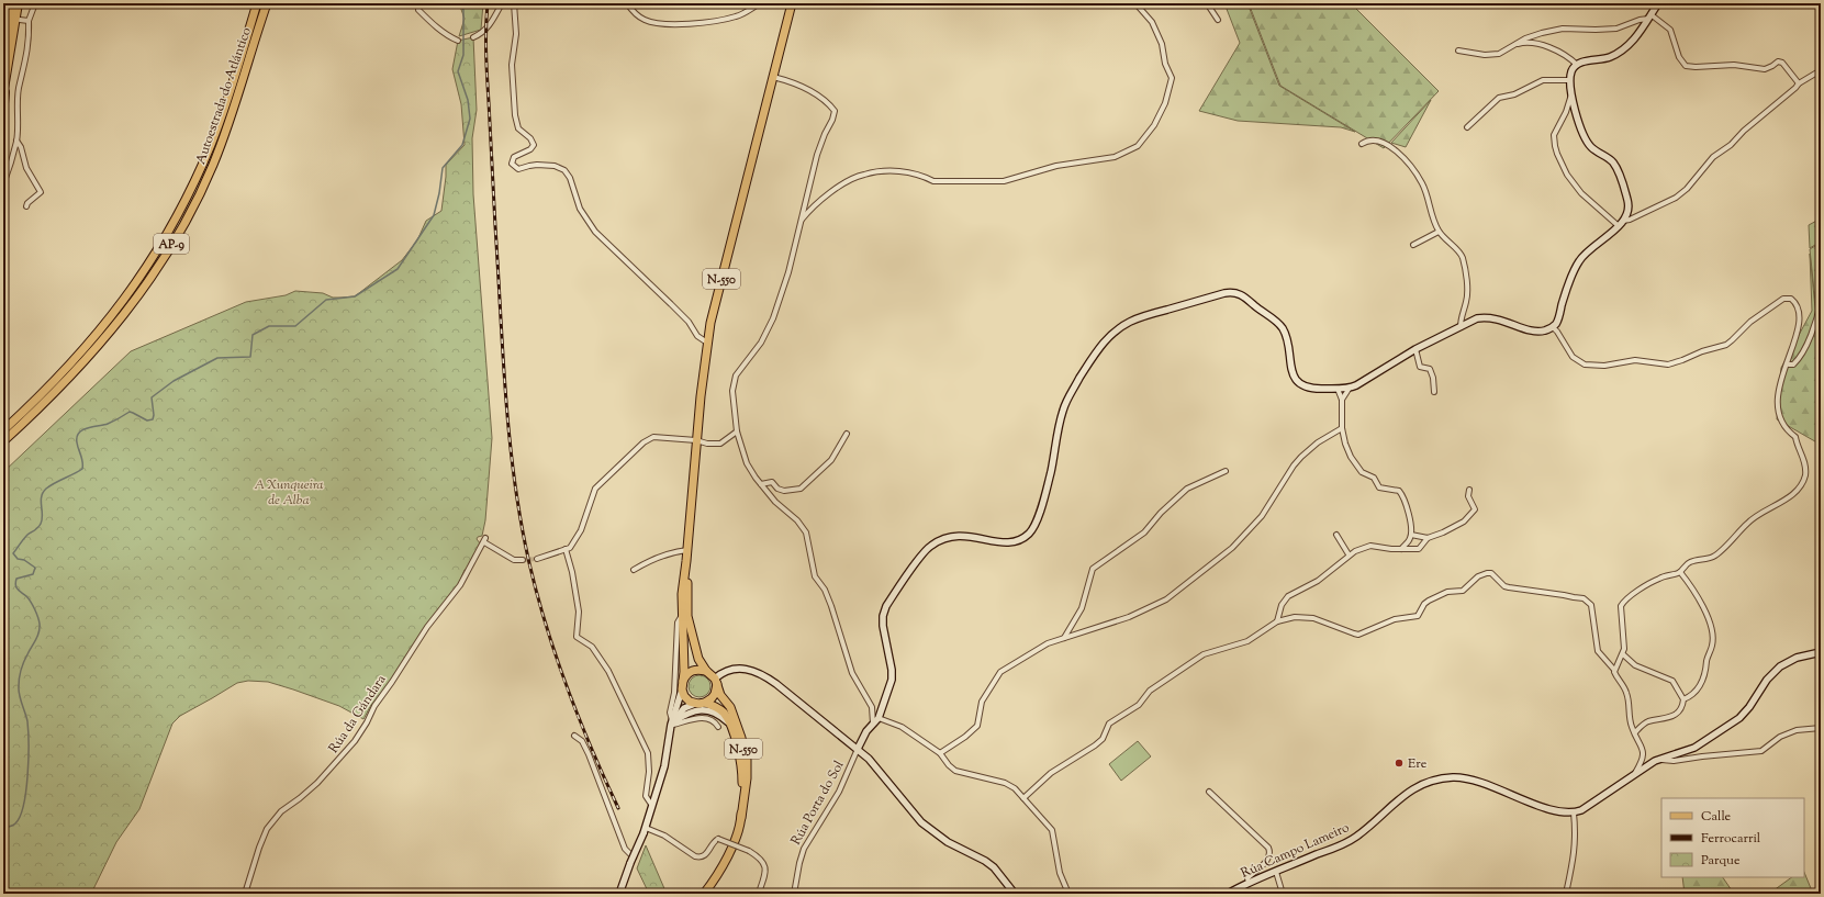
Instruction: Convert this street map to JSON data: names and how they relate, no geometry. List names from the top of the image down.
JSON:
{
  "streets": {
    "highway": ["Autoestrada do Atlántico", "AP-9", "N-550"],
    "street": ["Rúa da Gándara", "Rúa Porta do Sol", "Rúa Campo Lameiro"]
  },
  "parks": ["A Xunqueira de Alba"],
  "places": ["Ere"],
  "legend": ["Calle", "Ferrocarril", "Parque"]
}
